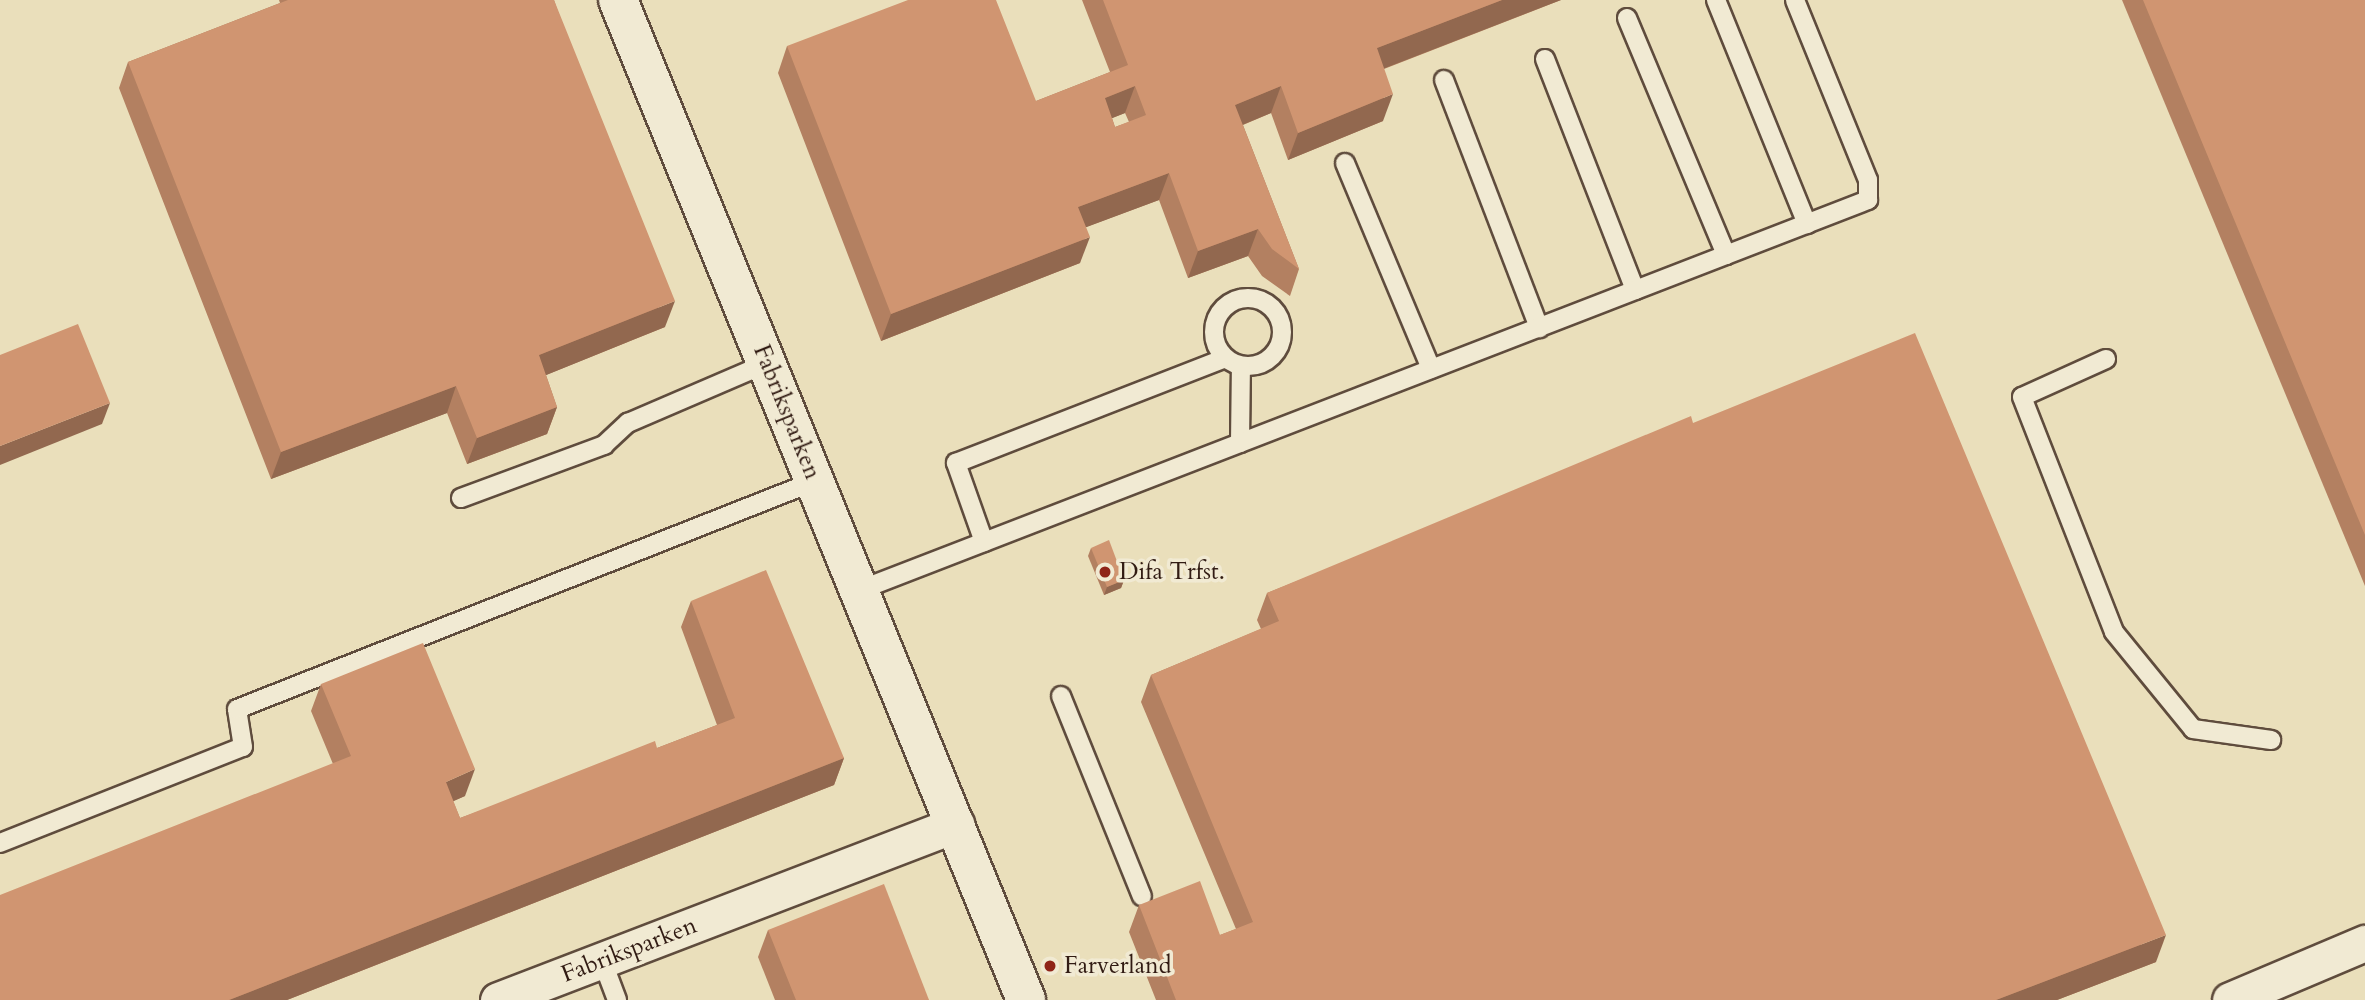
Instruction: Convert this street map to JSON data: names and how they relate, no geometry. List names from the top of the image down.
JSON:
{
  "streets": {
    "street": ["Fabriksparken"]
  },
  "places": ["Difa Trfst.", "Farverland"]
}
